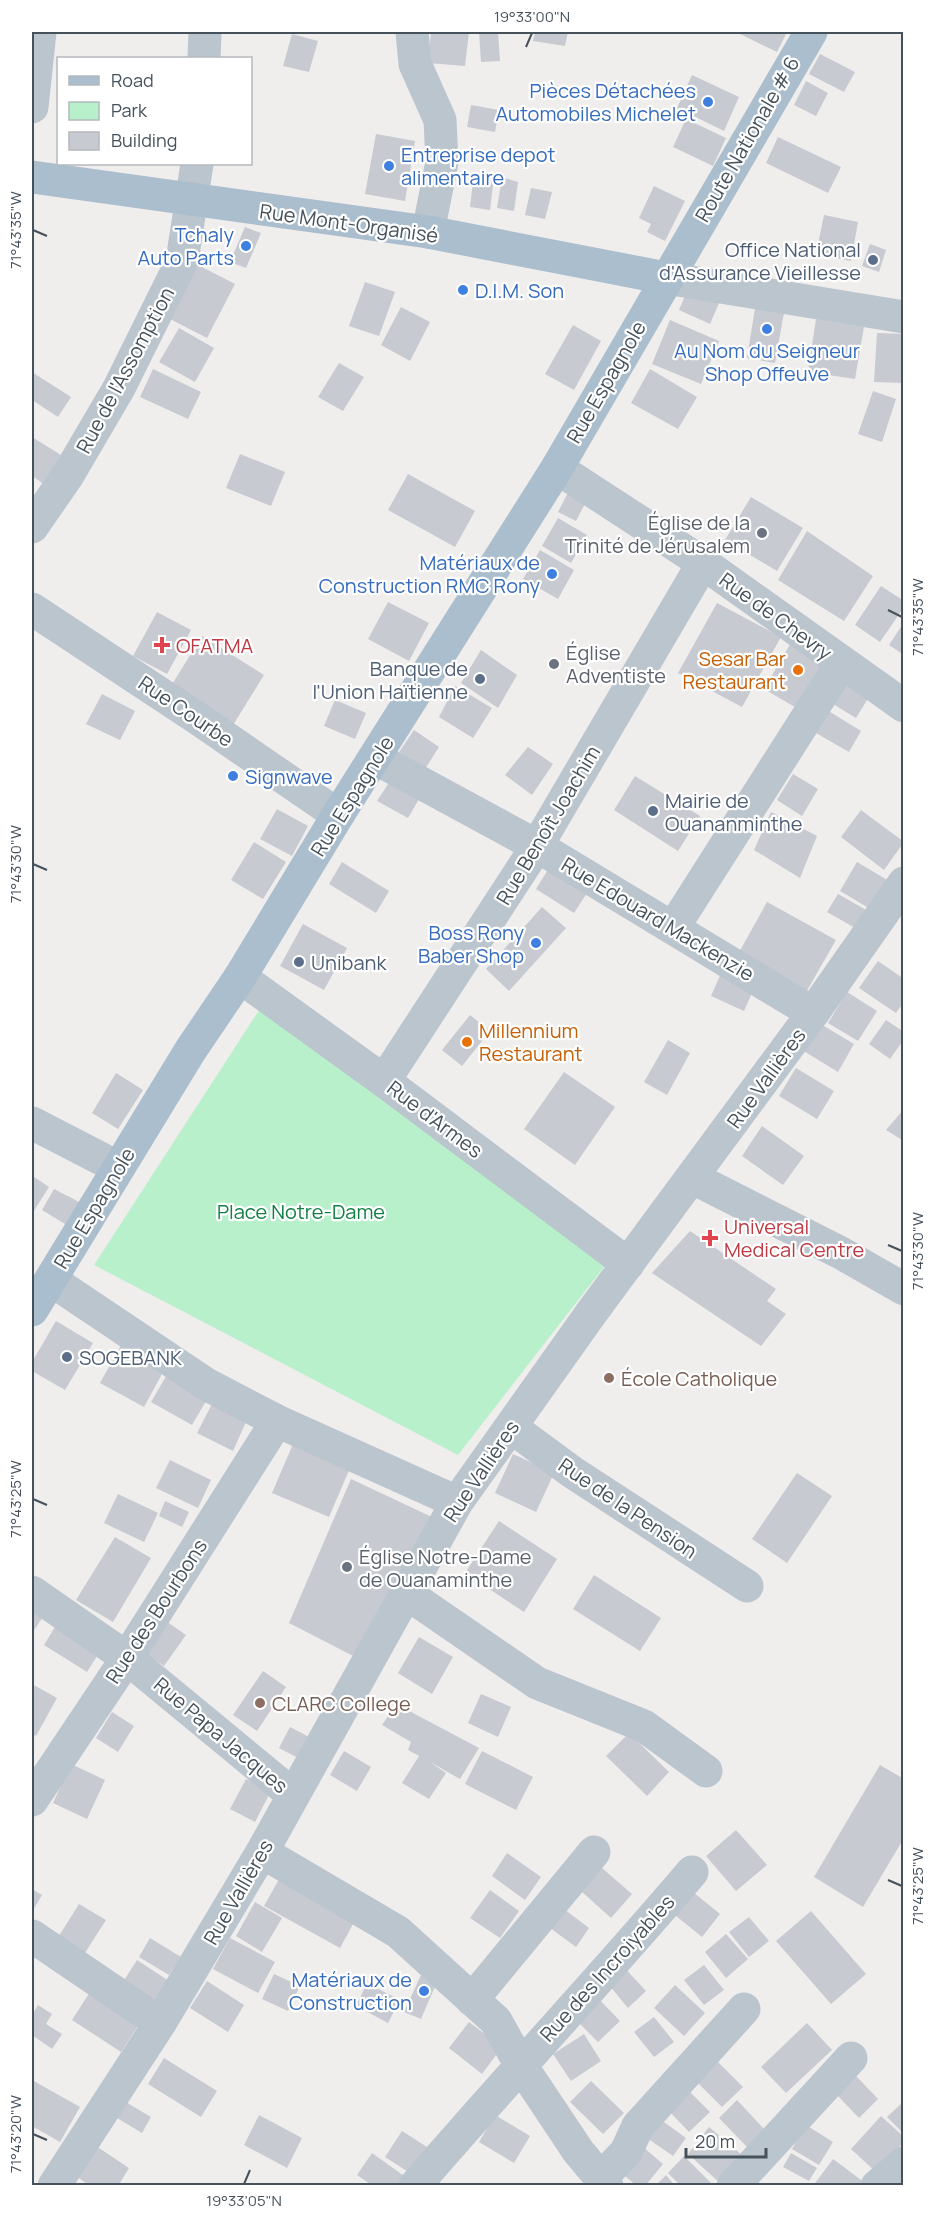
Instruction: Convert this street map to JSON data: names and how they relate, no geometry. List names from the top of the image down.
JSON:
{
  "streets": {
    "main road": ["Route Nationale # 6", "Rue Mont-Organisé", "Rue Espagnole"],
    "street": [
      "Rue de l'Assomption",
      "Rue de Chevry",
      "Rue Courbe",
      "Rue Benoît Joachim",
      "Rue Edouard Mackenzie",
      "Rue Vallières",
      "Rue d'Armes",
      "Rue de la Pension",
      "Rue des Bourbons",
      "Rue Papa Jacques",
      "Rue des Incroiyables"
    ]
  },
  "crossings": [
    ["Route Nationale # 6", "Rue Mont-Organisé"],
    ["Route Nationale # 6", "Rue Espagnole"],
    ["Rue Mont-Organisé", "Rue de l'Assomption"],
    ["Rue Mont-Organisé", "Rue Espagnole"],
    ["Rue Espagnole", "Rue de Chevry"],
    ["Rue Espagnole", "Rue Courbe"],
    ["Rue Espagnole", "Rue Edouard Mackenzie"],
    ["Rue Espagnole", "Rue d'Armes"],
    ["Rue de Chevry", "Rue Benoît Joachim"],
    ["Rue Benoît Joachim", "Rue Edouard Mackenzie"],
    ["Rue Benoît Joachim", "Rue d'Armes"],
    ["Rue Edouard Mackenzie", "Rue Vallières"],
    ["Rue Vallières", "Rue d'Armes"],
    ["Rue Vallières", "Rue de la Pension"],
    ["Rue Vallières", "Rue Papa Jacques"],
    ["Rue des Bourbons", "Rue Papa Jacques"]
  ],
  "parks": ["Place Notre-Dame"],
  "places": {
    "other": [
      "Pièces Détachées Automobiles Michelet",
      "Entreprise depot alimentaire",
      "Tchaly Auto Parts",
      "Office National d'Assurance Vieillesse",
      "D.I.M. Son",
      "Au Nom du Seigneur Shop Offeuve",
      "Église de la Trinité de Jérusalem",
      "Matériaux de Construction RMC Rony",
      "Église Adventiste",
      "Sesar Bar Restaurant",
      "Banque de l'Union Haïtienne",
      "Signwave",
      "Mairie de Ouananminthe",
      "Boss Rony Baber Shop",
      "Unibank",
      "Millennium Restaurant",
      "SOGEBANK",
      "École Catholique",
      "Église Notre-Dame de Ouanaminthe",
      "CLARC College",
      "Matériaux de Construction"
    ],
    "health": ["OFATMA", "Universal Medical Centre"]
  },
  "legend": ["Road", "Park", "Building"],
  "scale_bar": "20 m",
  "coordinates": [
    "19°33'00\"N",
    "71°43'35\"W",
    "71°43'30\"W",
    "71°43'25\"W",
    "71°43'20\"W",
    "19°33'05\"N"
  ]
}
